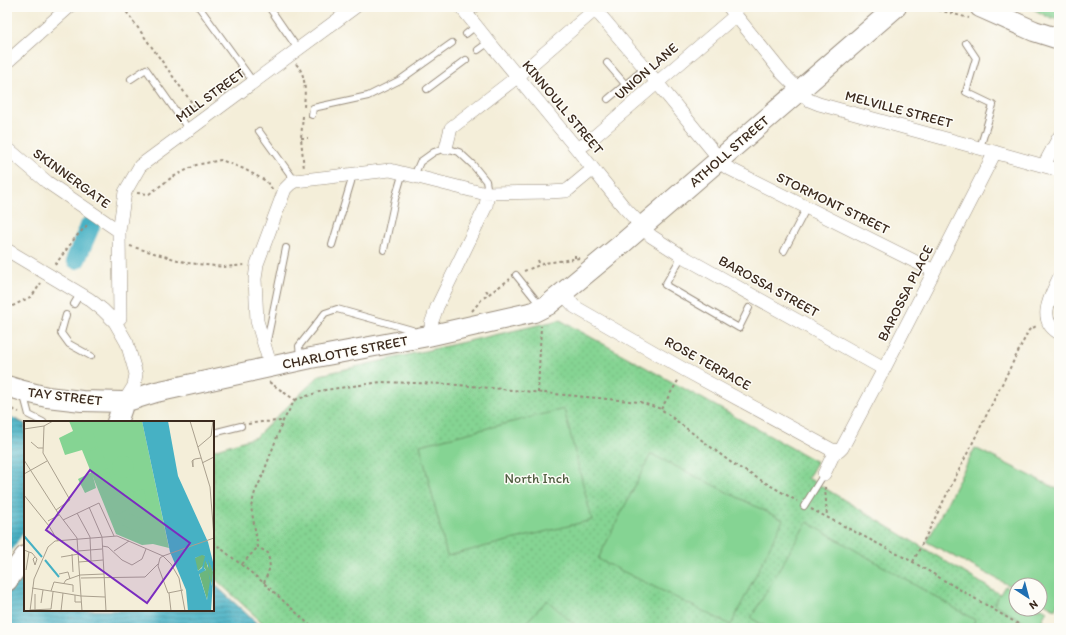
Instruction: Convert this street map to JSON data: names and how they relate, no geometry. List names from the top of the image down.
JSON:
{
  "streets": {
    "main road": ["ATHOLL STREET", "CHARLOTTE STREET", "TAY STREET"],
    "street": [
      "UNION LANE",
      "MILL STREET",
      "KINNOULL STREET",
      "MELVILLE STREET",
      "SKINNERGATE",
      "STORMONT STREET",
      "BAROSSA STREET",
      "BAROSSA PLACE",
      "ROSE TERRACE"
    ]
  },
  "crossings": [
    ["UNION LANE", "KINNOULL STREET"],
    ["UNION LANE", "MELVILLE STREET"],
    ["UNION LANE", "STORMONT STREET"],
    ["MILL STREET", "SKINNERGATE"],
    ["KINNOULL STREET", "ATHOLL STREET"],
    ["KINNOULL STREET", "BAROSSA STREET"],
    ["MELVILLE STREET", "ATHOLL STREET"],
    ["MELVILLE STREET", "BAROSSA PLACE"],
    ["ATHOLL STREET", "STORMONT STREET"],
    ["ATHOLL STREET", "BAROSSA STREET"],
    ["ATHOLL STREET", "CHARLOTTE STREET"],
    ["ATHOLL STREET", "ROSE TERRACE"],
    ["STORMONT STREET", "BAROSSA PLACE"],
    ["BAROSSA STREET", "BAROSSA PLACE"],
    ["BAROSSA PLACE", "ROSE TERRACE"],
    ["CHARLOTTE STREET", "ROSE TERRACE"],
    ["CHARLOTTE STREET", "TAY STREET"]
  ],
  "parks": ["North Inch"],
  "north": "bottom right"
}
